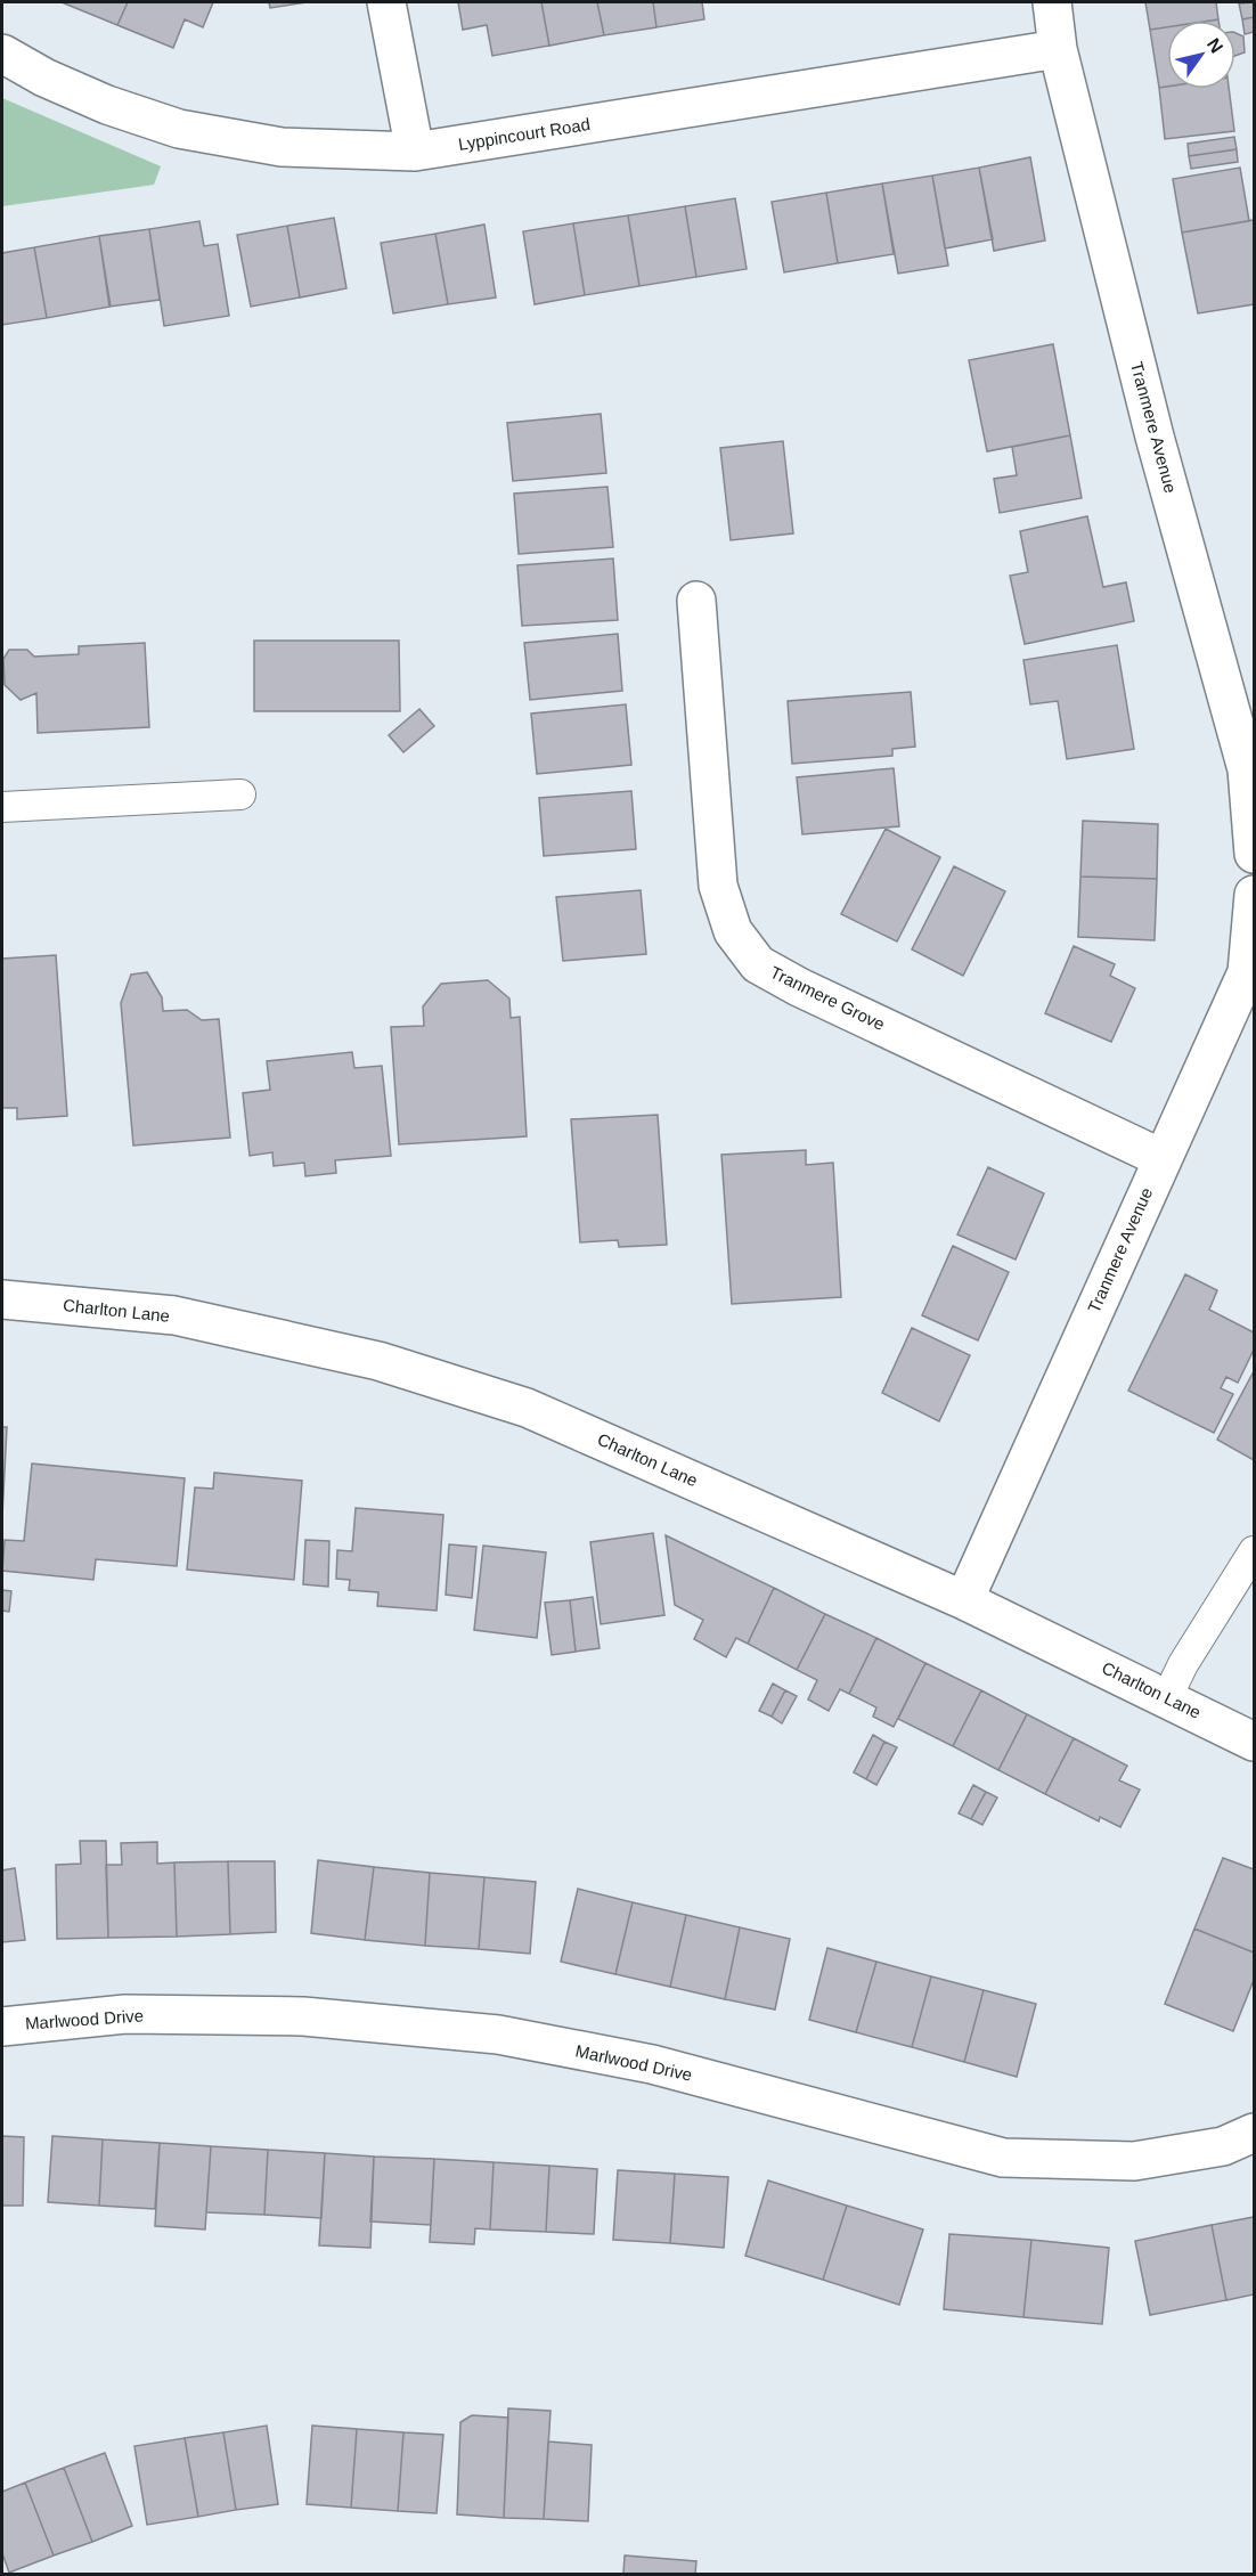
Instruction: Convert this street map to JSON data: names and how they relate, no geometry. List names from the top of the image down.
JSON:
{
  "streets": {
    "street": [
      "Lyppincourt Road",
      "Tranmere Avenue",
      "Tranmere Grove",
      "Charlton Lane",
      "Marlwood Drive"
    ]
  },
  "crossings": [
    ["Lyppincourt Road", "Tranmere Avenue"],
    ["Tranmere Avenue", "Tranmere Grove"],
    ["Tranmere Avenue", "Charlton Lane"]
  ],
  "north": "top right"
}
